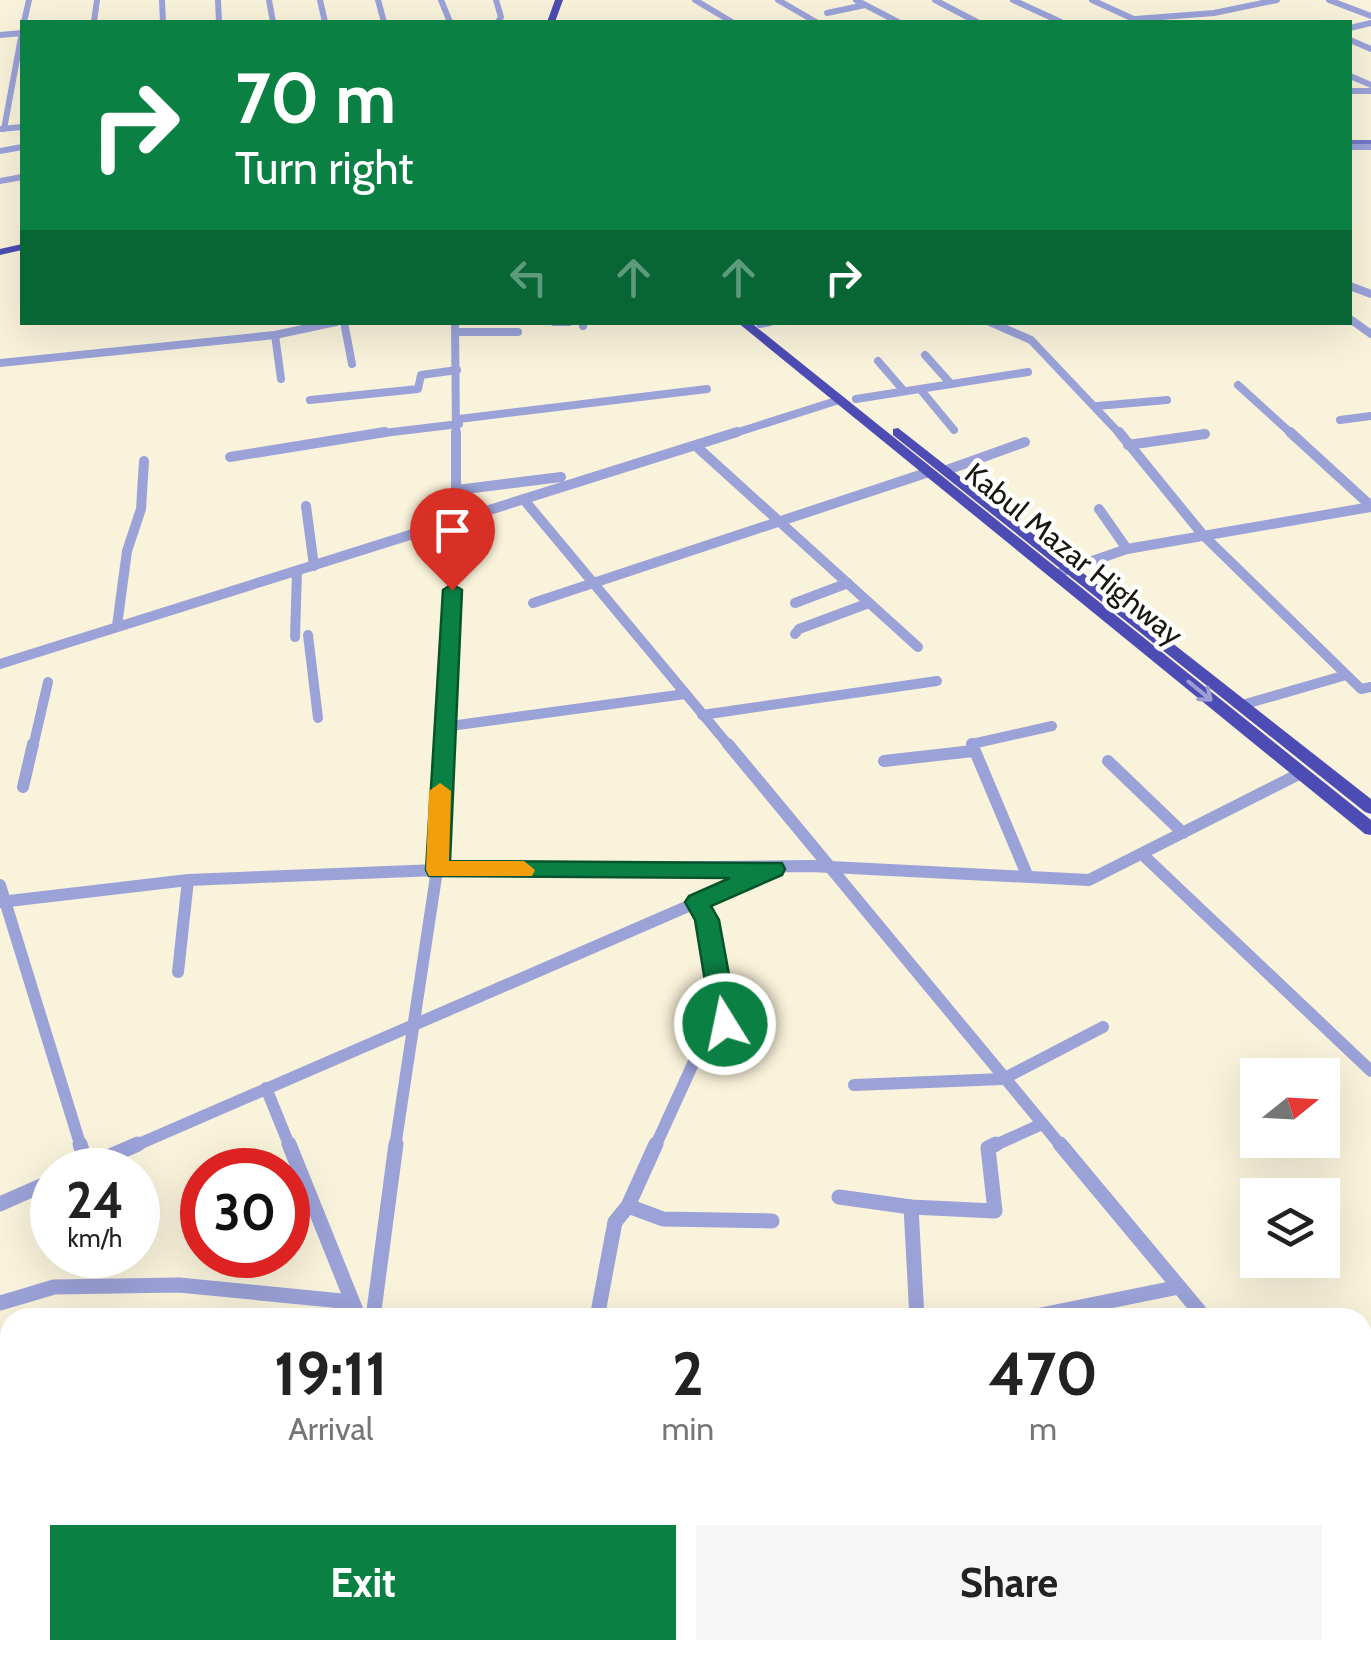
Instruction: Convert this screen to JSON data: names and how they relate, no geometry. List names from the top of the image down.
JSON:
{
  "streets": {
    "highway": ["Kabul Mazar Highway"]
  },
  "north": "right",
  "page": {
    "turn": ["70 m", "Turn right"],
    "speed": "24 km/h",
    "limit": "30",
    "eta": [
      "19:11",
      "Arrival",
      "2",
      "min",
      "470",
      "m"
    ],
    "buttons": ["Exit", "Share"]
  }
}
